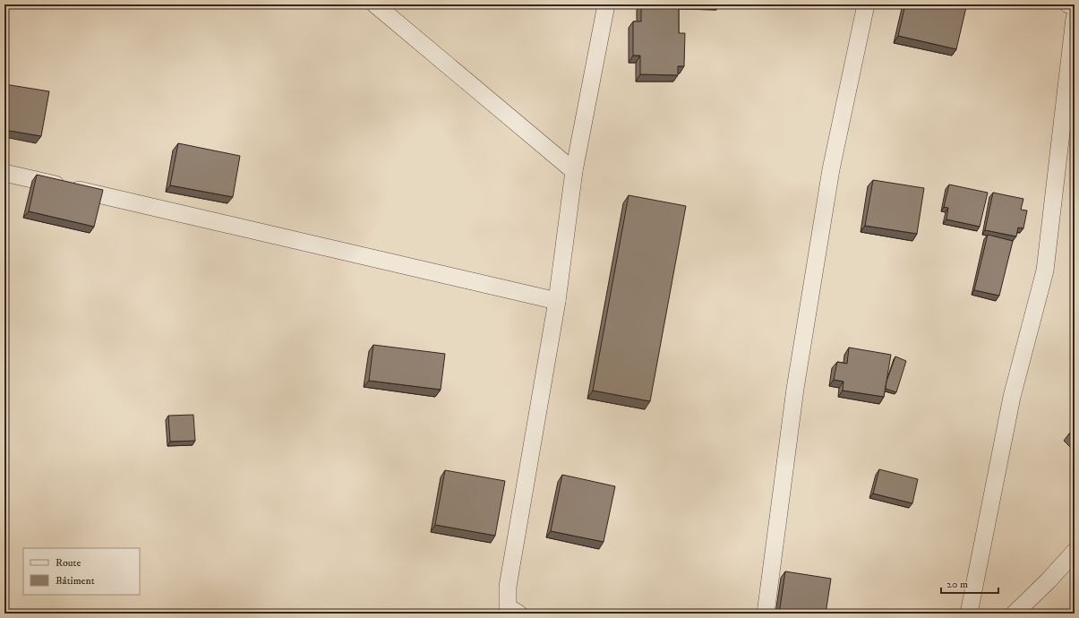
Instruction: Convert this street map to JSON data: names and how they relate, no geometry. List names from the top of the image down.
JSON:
{
  "legend": ["Route", "Bâtiment"],
  "scale_bar": "20 m"
}
